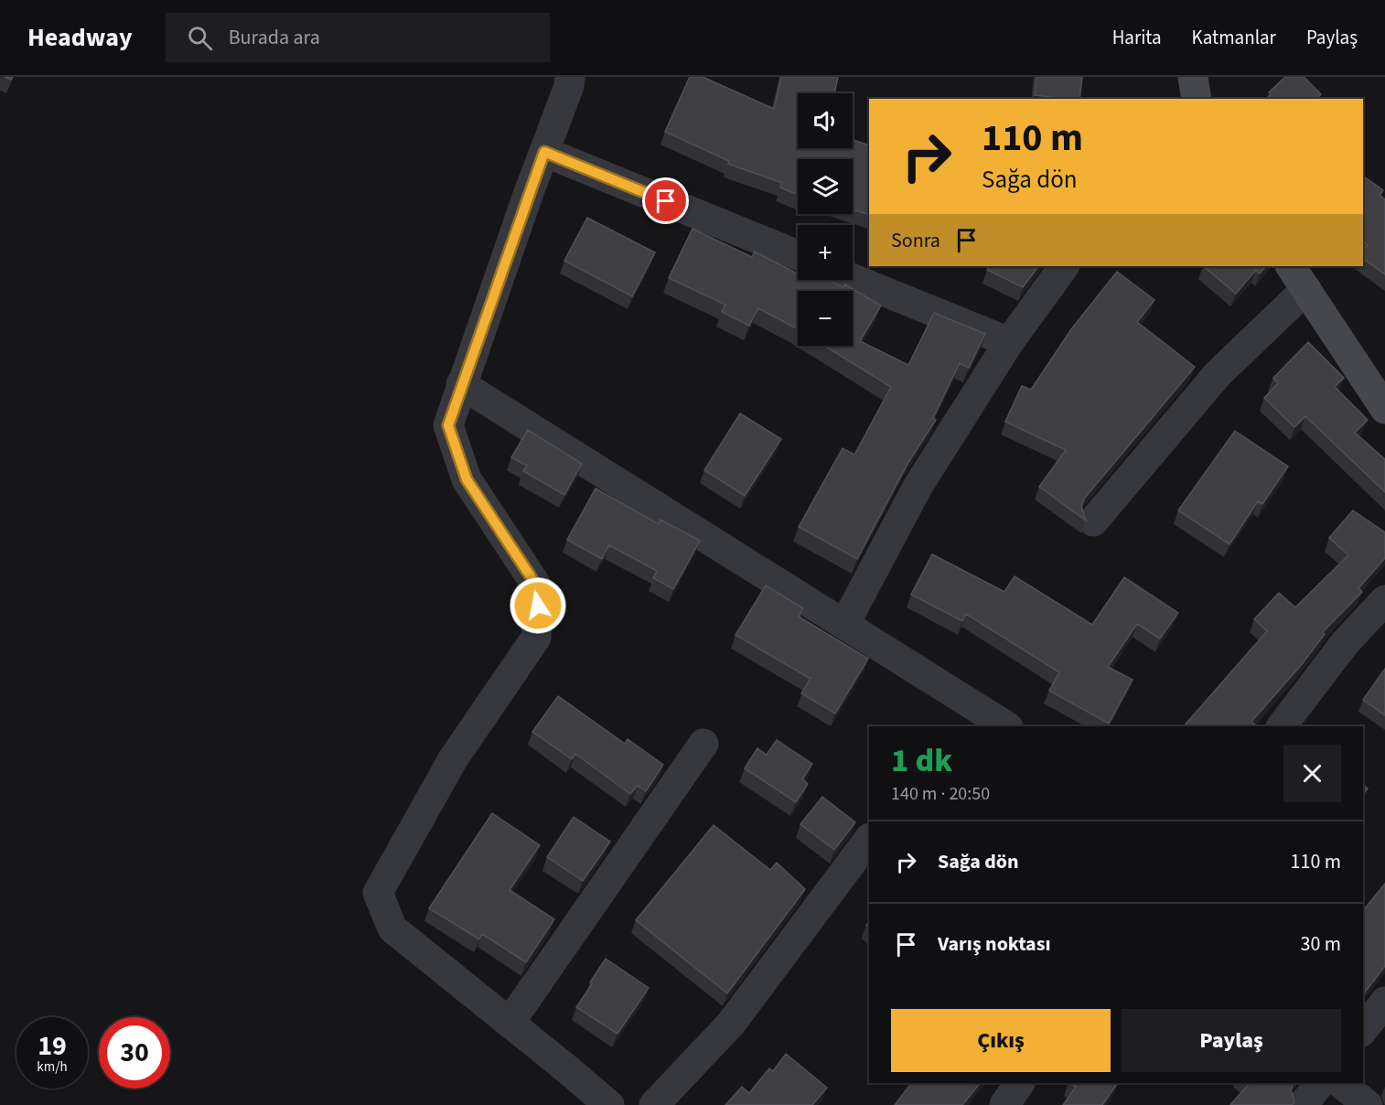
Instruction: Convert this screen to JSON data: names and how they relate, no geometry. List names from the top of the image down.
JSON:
{
  "page": {
    "header": "Headway",
    "search": "Burada ara",
    "nav": ["Harita", "Katmanlar", "Paylaş"],
    "map_buttons": ["+", "−"],
    "turn": ["110 m", "Sağa dön"],
    "then": "Sonra",
    "heading": ["1 dk", "140 m · 20:50"],
    "list": [
      {
        "name": "Sağa dön",
        "value": "110 m"
      },
      {
        "name": "Varış noktası",
        "value": "30 m"
      }
    ],
    "buttons": ["Çıkış", "Paylaş"],
    "speed": "19 km/h",
    "limit": "30"
  }
}
